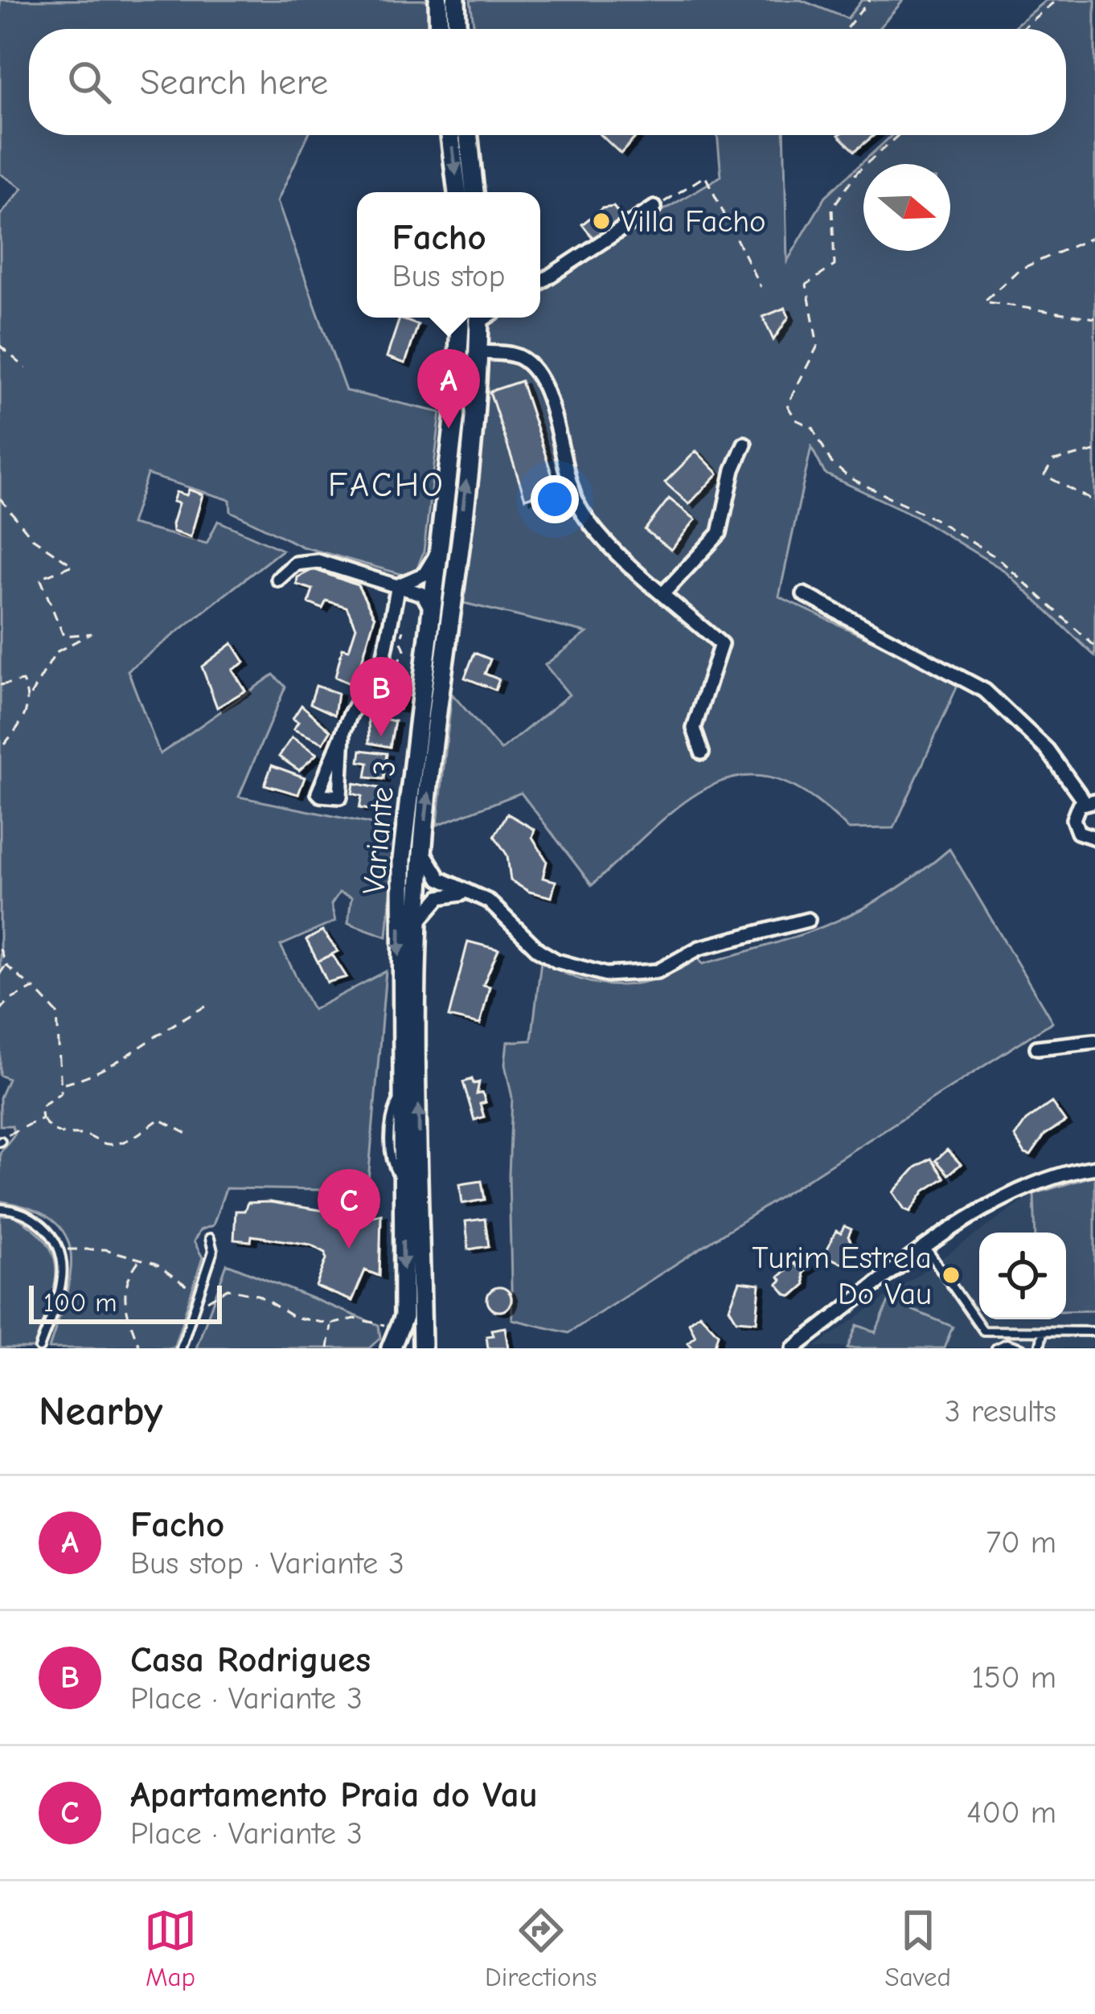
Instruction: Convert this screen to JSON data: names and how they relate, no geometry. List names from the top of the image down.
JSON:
{
  "streets": {
    "main road": ["Variante 3"]
  },
  "districts": ["FACHO"],
  "places": ["Villa Facho", "Turim Estrela Do Vau"],
  "scale_bar": "100 m",
  "north": "right",
  "page": {
    "search": "Search here",
    "popup": ["Facho", "Bus stop"],
    "pins": ["A", "B", "C"],
    "scale": "100 m",
    "heading": ["Nearby", "3 results"],
    "list": [
      {
        "mark": "A",
        "name": "Facho",
        "note": "Bus stop · Variante 3",
        "value": "70 m"
      },
      {
        "mark": "B",
        "name": "Casa Rodrigues",
        "note": "Place · Variante 3",
        "value": "150 m"
      },
      {
        "mark": "C",
        "name": "Apartamento Praia do Vau",
        "note": "Place · Variante 3",
        "value": "400 m"
      }
    ],
    "nav": ["Map", "Directions", "Saved"]
  }
}
